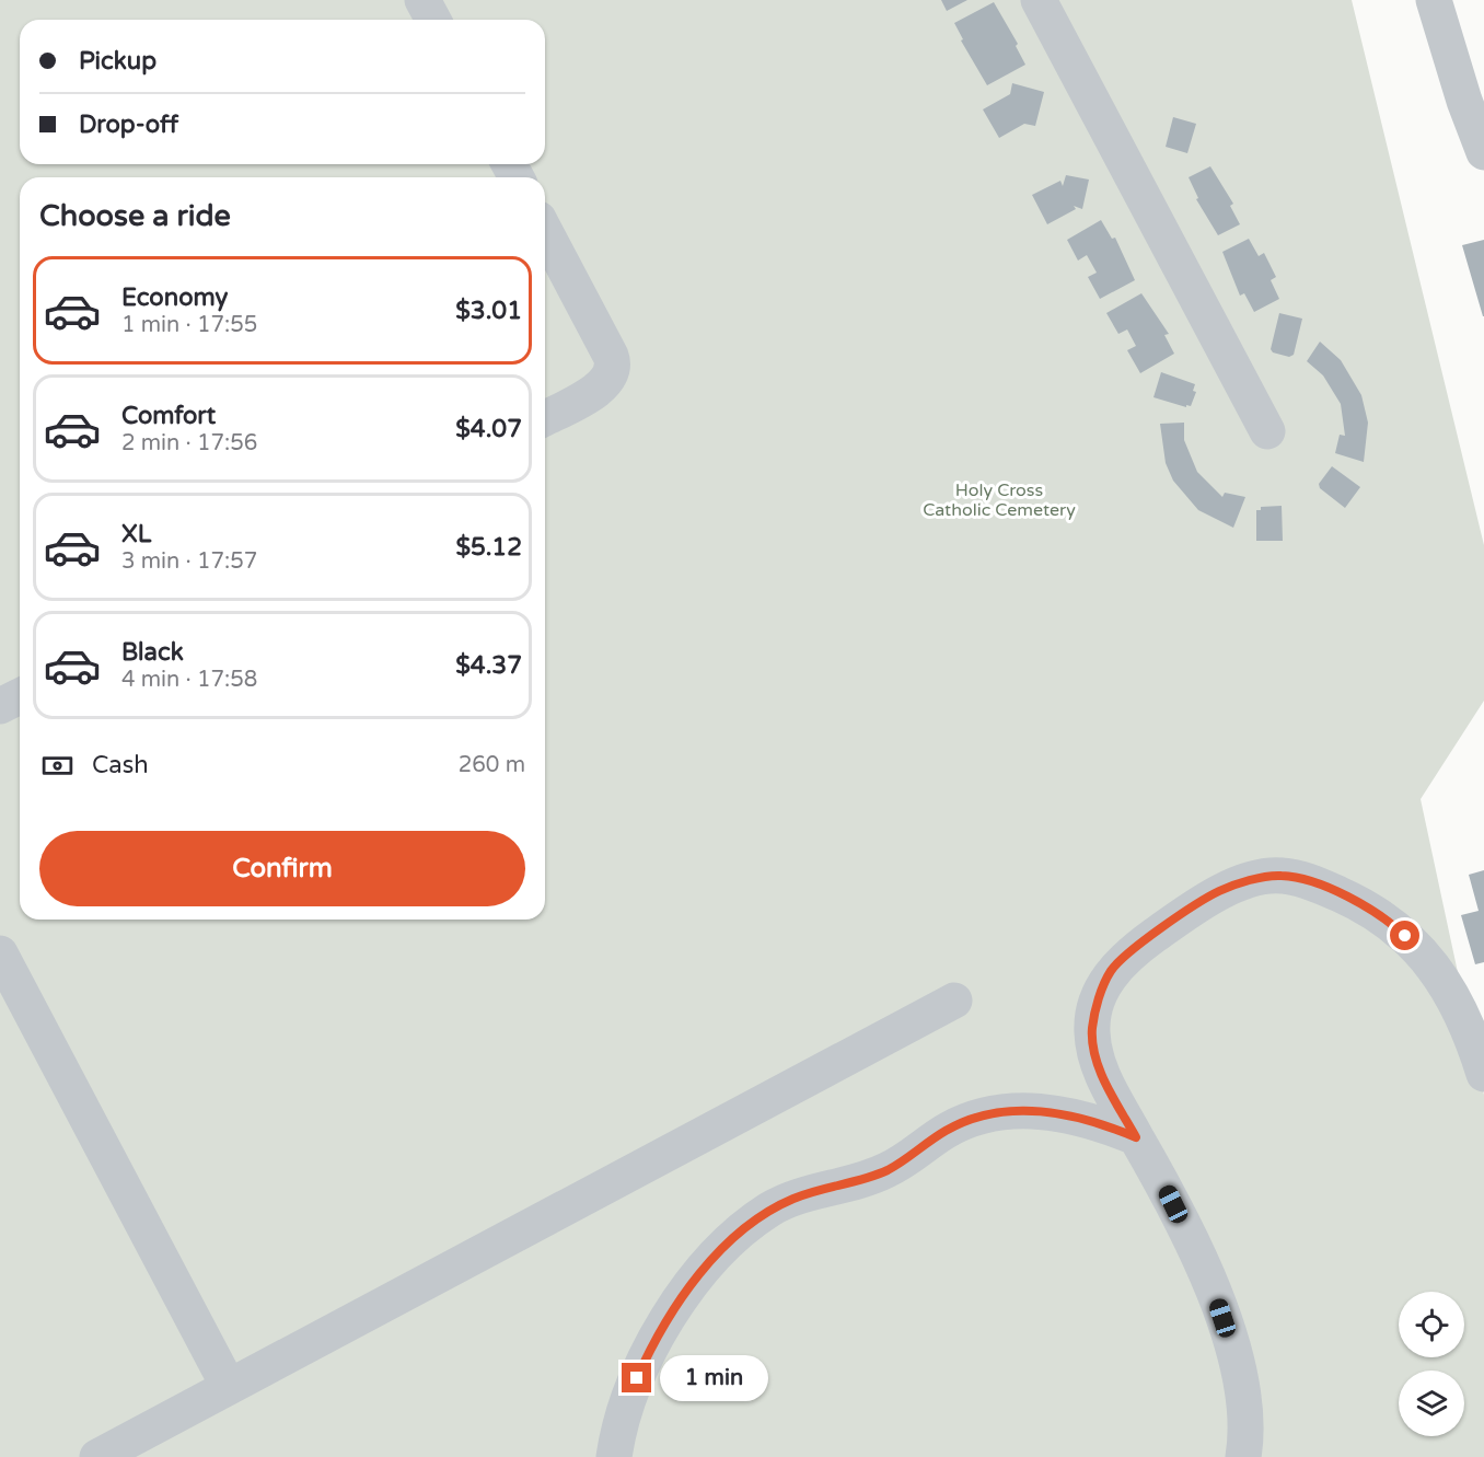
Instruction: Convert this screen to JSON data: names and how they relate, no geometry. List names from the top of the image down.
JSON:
{
  "parks": ["Holy Cross Catholic Cemetery"],
  "page": {
    "banner": ["Pickup", "Drop-off"],
    "heading": "Choose a ride",
    "list": [
      {
        "name": "Economy",
        "note": "1 min · 17:55",
        "value": "$3.01"
      },
      {
        "name": "Comfort",
        "note": "2 min · 17:56",
        "value": "$4.07"
      },
      {
        "name": "XL",
        "note": "3 min · 17:57",
        "value": "$5.12"
      },
      {
        "name": "Black",
        "note": "4 min · 17:58",
        "value": "$4.37"
      }
    ],
    "pay": ["Cash", "260 m"],
    "buttons": "Confirm",
    "bubble": "1 min"
  }
}
